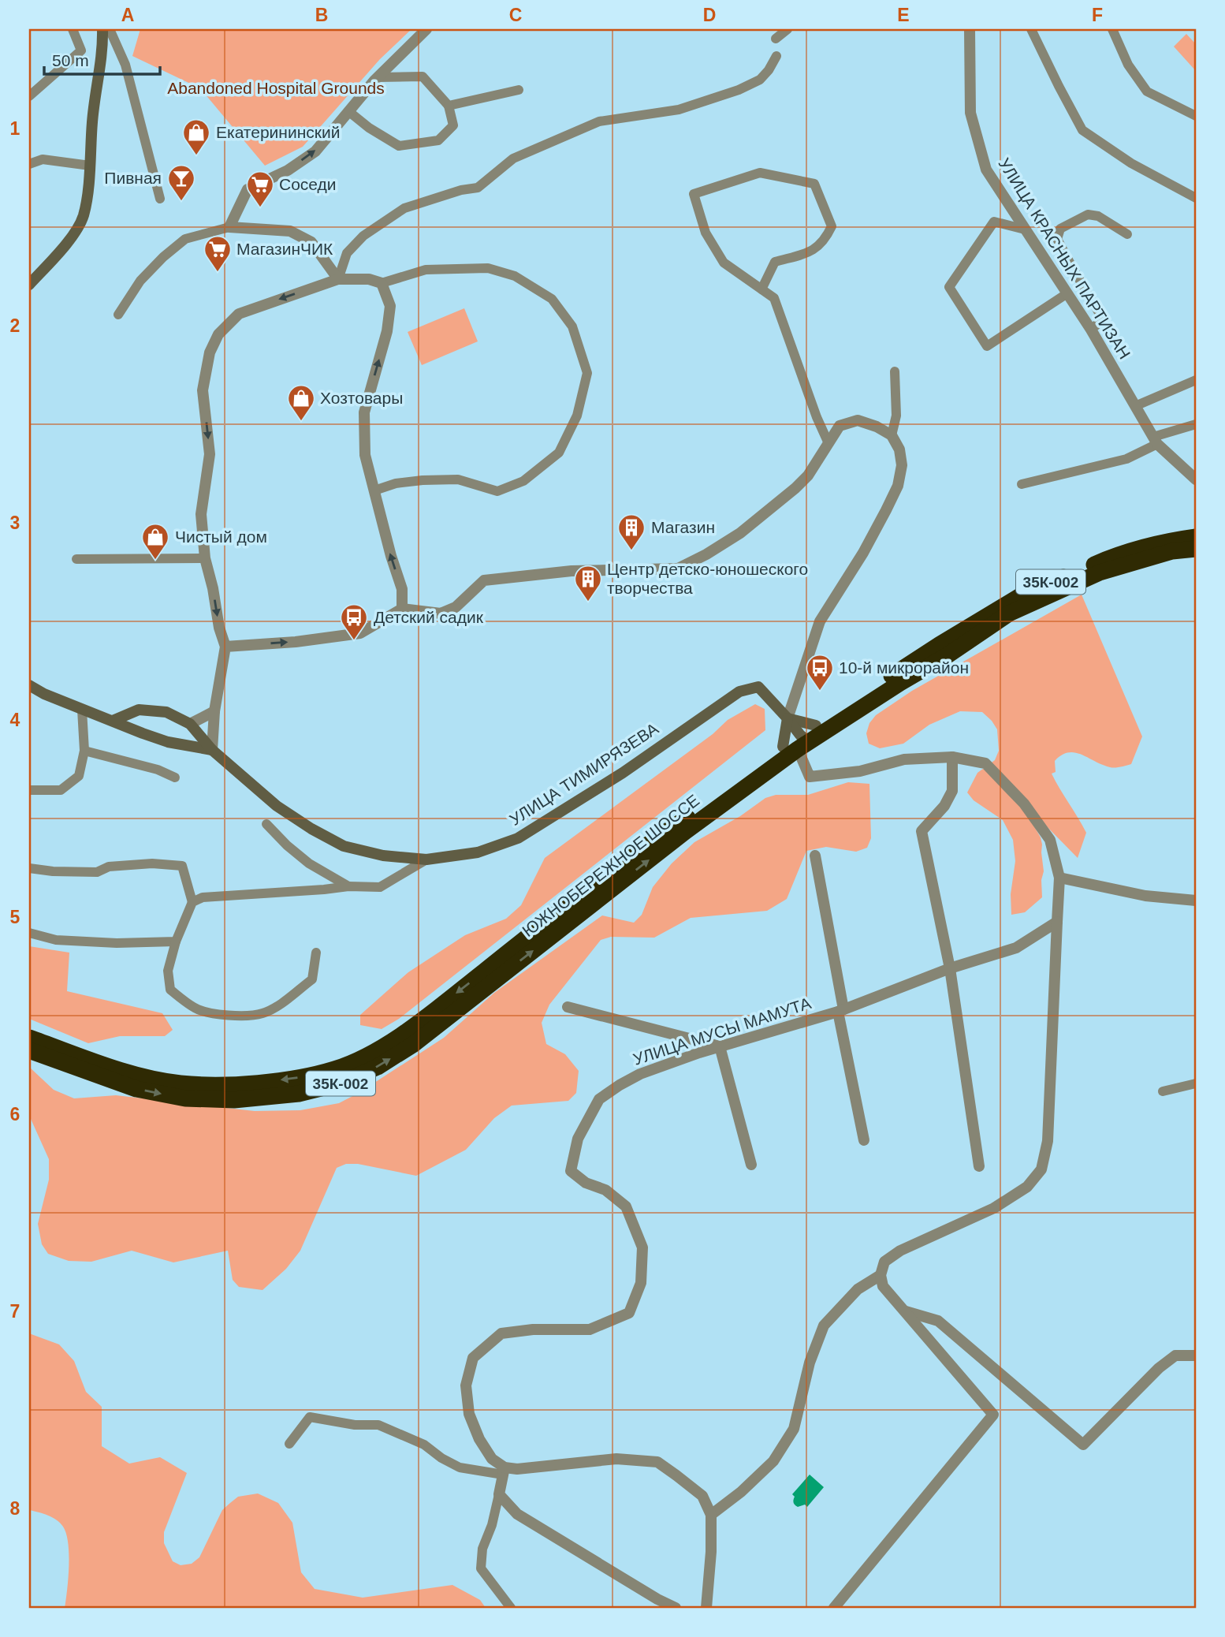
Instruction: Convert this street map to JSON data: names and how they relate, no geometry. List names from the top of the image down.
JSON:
{
  "streets": {
    "highway": ["35К-002", "ЮЖНОБЕРЕЖНОЕ ШОССЕ"],
    "street": ["УЛИЦА КРАСНЫХ ПАРТИЗАН", "УЛИЦА ТИМИРЯЗЕВА", "УЛИЦА МУСЫ МАМУТА"]
  },
  "parks": ["Abandoned Hospital Grounds"],
  "places": {
    "shop": ["Екатерининский", "Хозтовары", "Чистый дом"],
    "bar": ["Пивная"],
    "supermarket": ["Соседи", "МагазинЧИК"],
    "building": ["Магазин", "Центр детско-юношеского творчества"],
    "bus stop": ["Детский садик", "10-й микрорайон"]
  },
  "scale_bar": "50 m",
  "grid": {
    "columns": [
      "A",
      "B",
      "C",
      "D",
      "E",
      "F"
    ],
    "rows": [
      "1",
      "2",
      "3",
      "4",
      "5",
      "6",
      "7",
      "8"
    ]
  }
}
